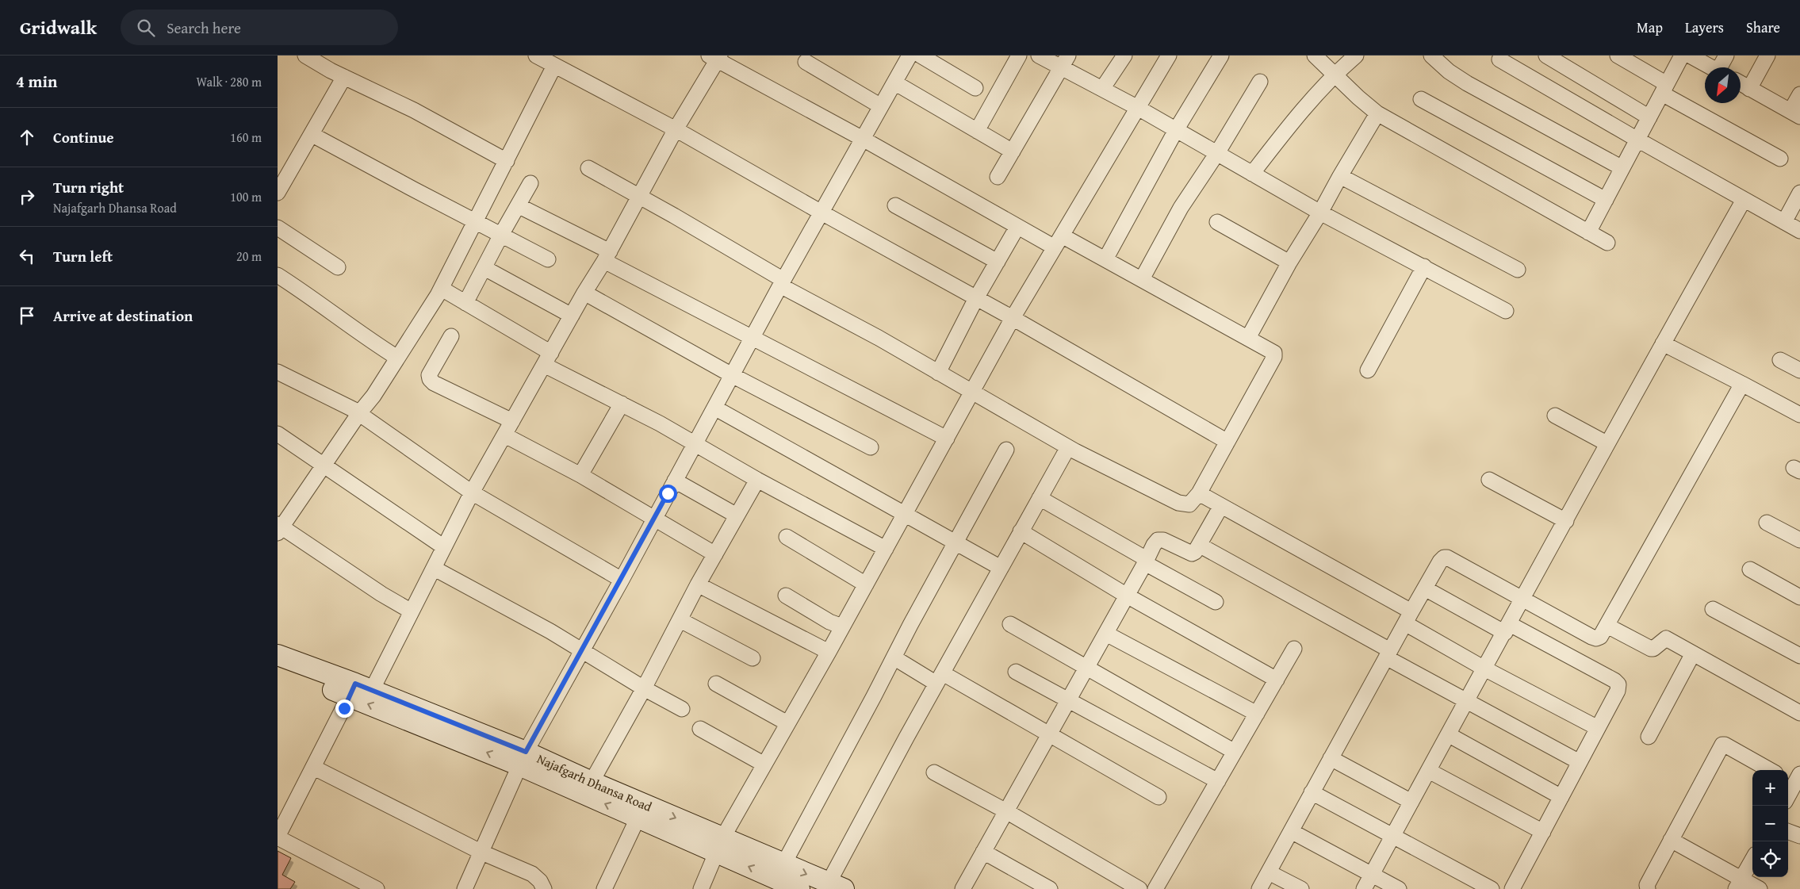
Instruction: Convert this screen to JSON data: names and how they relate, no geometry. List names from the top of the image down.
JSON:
{
  "streets": {
    "main road": ["Najafgarh Dhansa Road"]
  },
  "north": "bottom left",
  "page": {
    "header": "Gridwalk",
    "search": "Search here",
    "nav": ["Map", "Layers", "Share"],
    "heading": ["4 min", "Walk · 280 m"],
    "list": [
      ["Continue", "160 m"],
      ["Turn right", "Najafgarh Dhansa Road", "100 m"],
      ["Turn left", "20 m"],
      "Arrive at destination"
    ],
    "map_buttons": ["+", "−"]
  }
}
